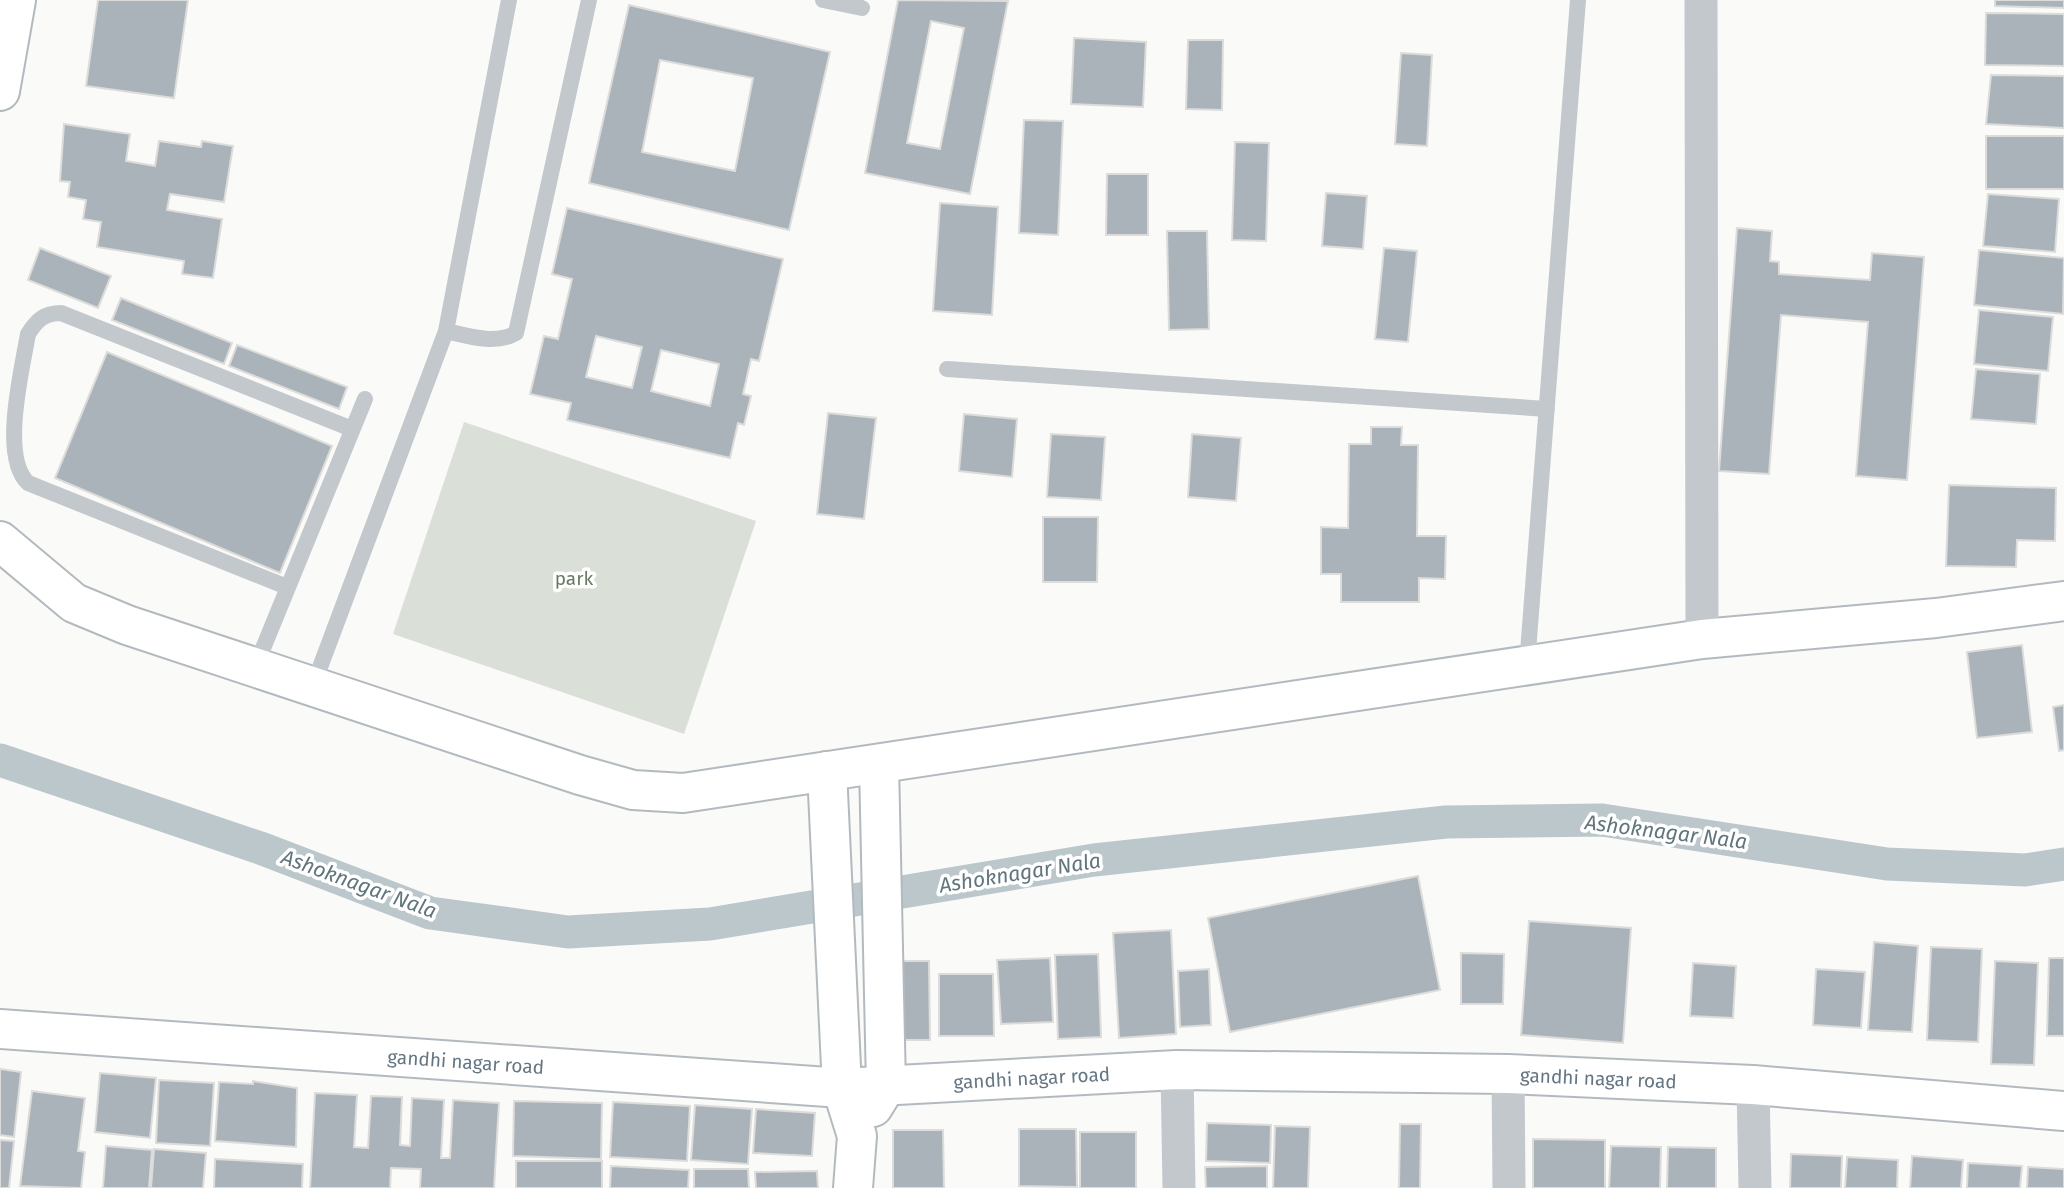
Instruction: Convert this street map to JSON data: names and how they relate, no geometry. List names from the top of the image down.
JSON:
{
  "streets": {
    "street": ["gandhi nagar road"]
  },
  "water": ["Ashoknagar Nala"],
  "parks": ["park"]
}
